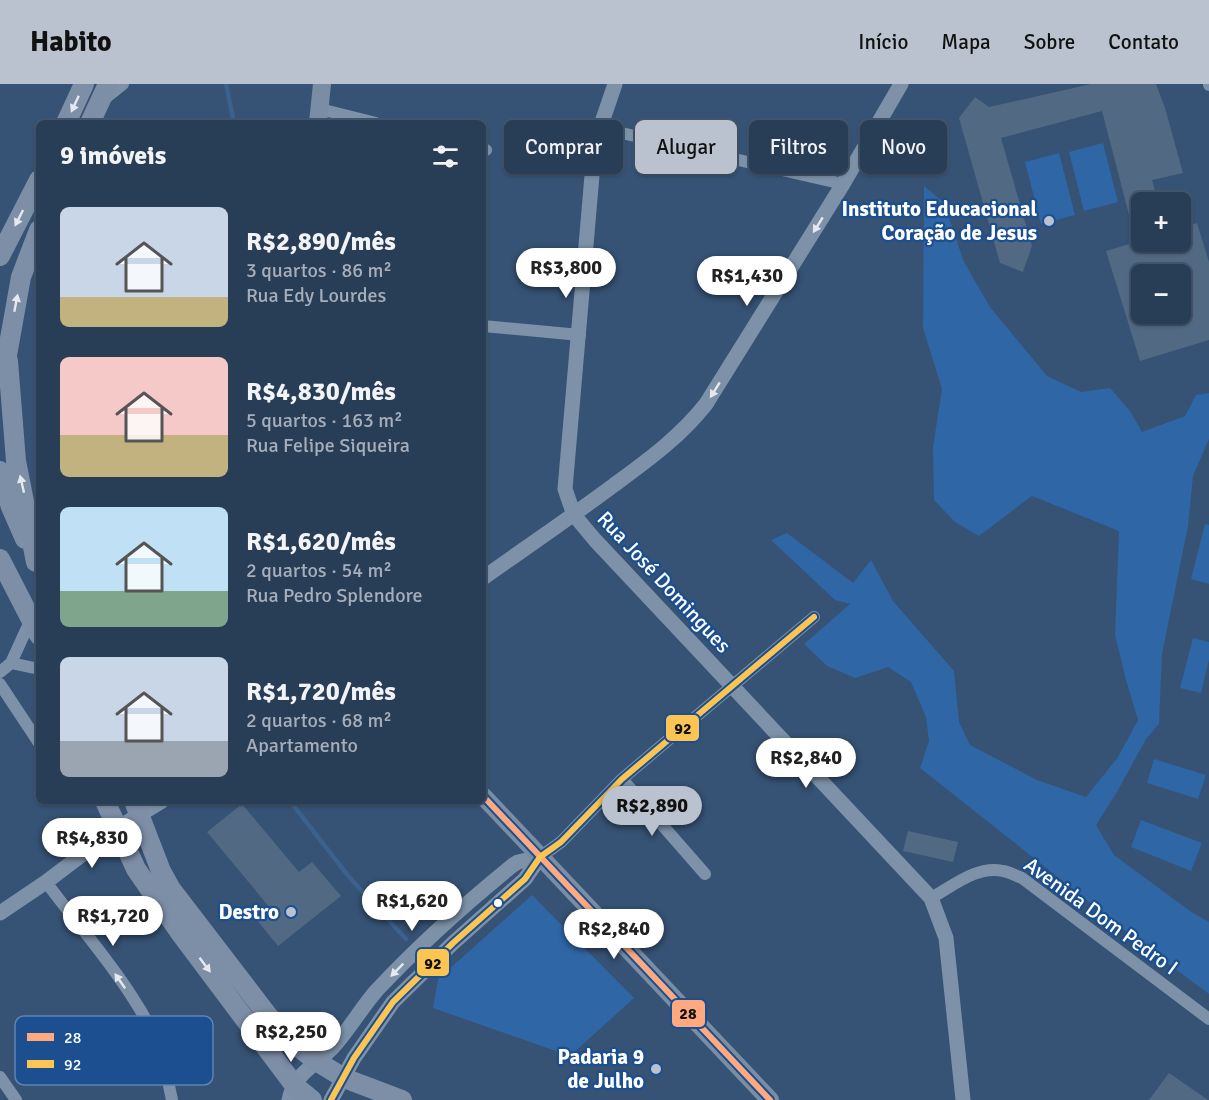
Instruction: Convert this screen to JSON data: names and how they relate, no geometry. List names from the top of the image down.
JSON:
{
  "streets": {
    "street": ["Rua José Domingues", "Avenida Dom Pedro I"]
  },
  "crossings": [
    ["Rua José Domingues", "Avenida Dom Pedro I"]
  ],
  "places": ["Instituto Educacional Coração de Jesus", "Destro", "Padaria 9 de Julho"],
  "lines": ["transit line 92", "transit line 28"],
  "legend": ["28", "92"],
  "page": {
    "header": "Habito",
    "nav": [
      "Início",
      "Mapa",
      "Sobre",
      "Contato"
    ],
    "chip": [
      "Comprar",
      "Alugar",
      "Filtros",
      "Novo"
    ],
    "heading": "9 imóveis",
    "map_buttons": ["+", "−"],
    "list": [
      {
        "name": "R$2,890/mês",
        "note": "3 quartos · 86 m² · Rua Edy Lourdes"
      },
      {
        "name": "R$4,830/mês",
        "note": "5 quartos · 163 m² · Rua Felipe Siqueira"
      },
      {
        "name": "R$1,620/mês",
        "note": "2 quartos · 54 m² · Rua Pedro Splendore"
      },
      {
        "name": "R$1,720/mês",
        "note": "2 quartos · 68 m² · Apartamento"
      }
    ],
    "price": [
      "R$3,800",
      "R$1,430",
      "R$2,840",
      "R$2,890",
      "R$4,830",
      "R$1,620",
      "R$1,720",
      "R$2,840",
      "R$2,250"
    ]
  }
}
